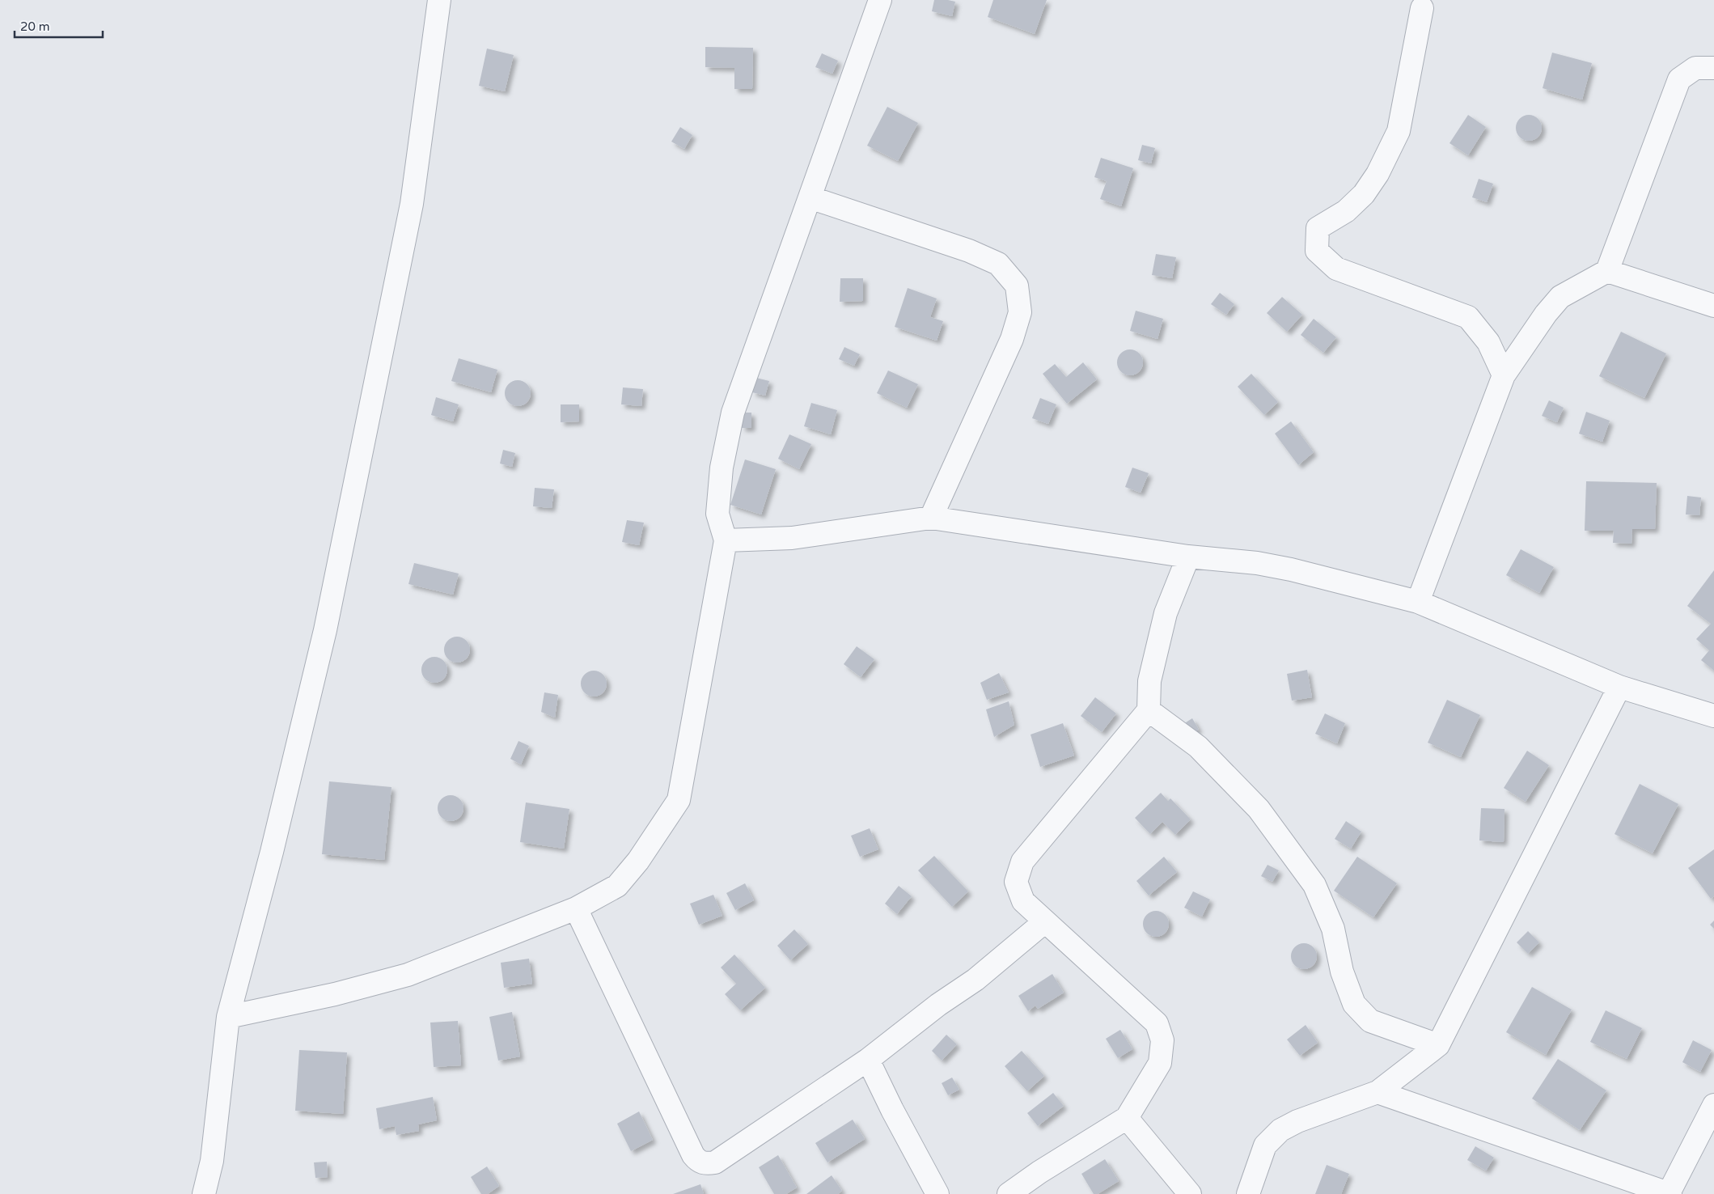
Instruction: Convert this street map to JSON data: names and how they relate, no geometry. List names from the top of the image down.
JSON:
{
  "scale_bar": "20 m"
}
